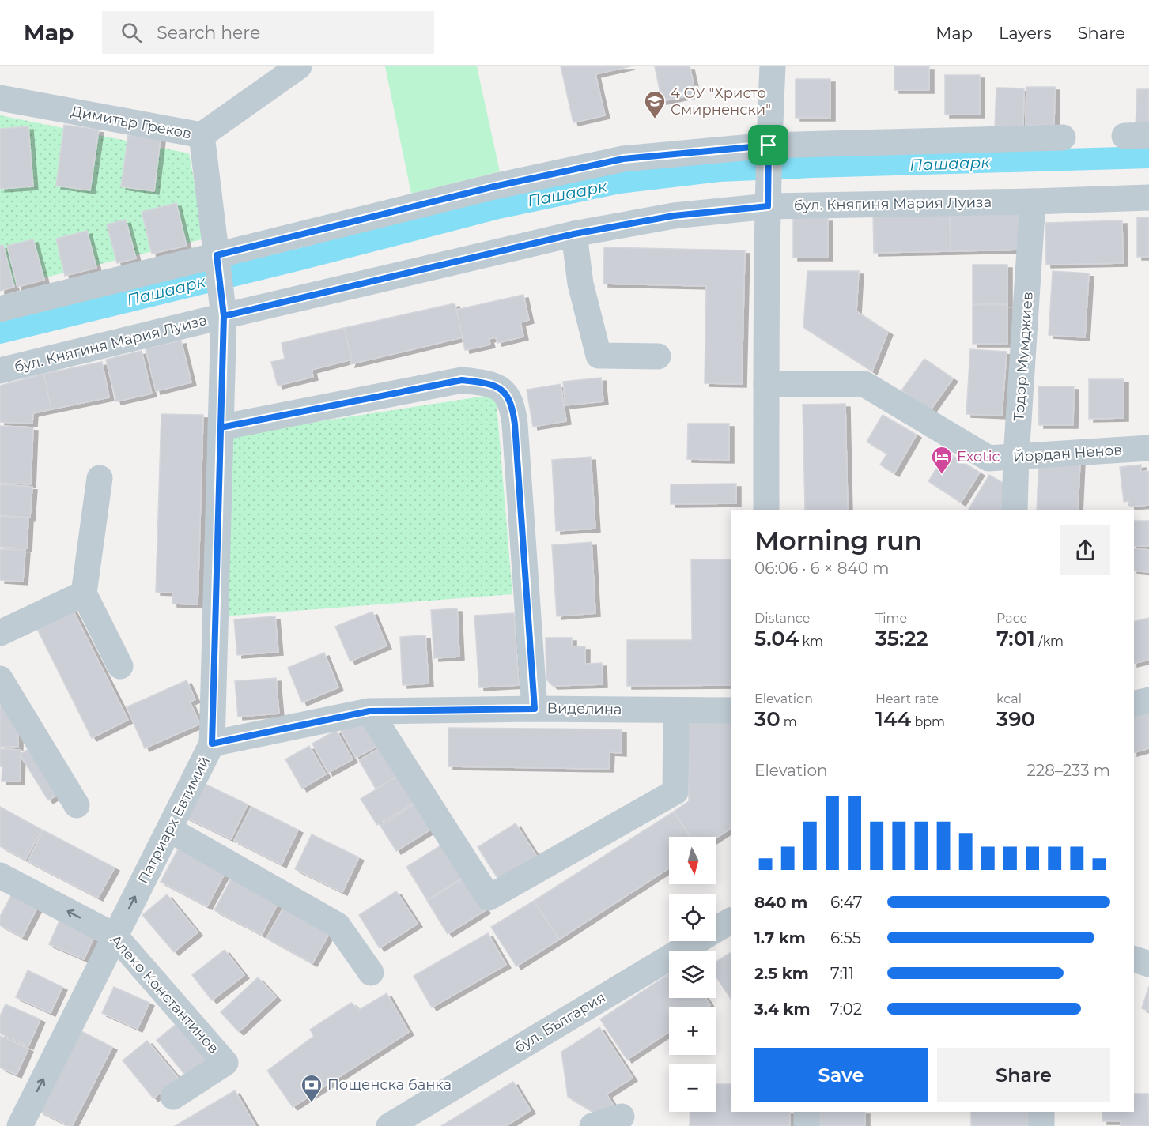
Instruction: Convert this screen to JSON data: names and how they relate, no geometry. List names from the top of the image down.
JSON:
{
  "streets": {
    "street": [
      "Димитър Греков",
      "бул. Княгиня Мария Луиза",
      "Тодор Мумджиев",
      "Йордан Ненов",
      "Виделина",
      "Патриарх Евтимий",
      "Алеко Константинов",
      "бул. България"
    ]
  },
  "crossings": [
    ["Димитър Греков", "Патриарх Евтимий"],
    ["бул. Княгиня Мария Луиза", "Тодор Мумджиев"],
    ["бул. Княгиня Мария Луиза", "Патриарх Евтимий"],
    ["Тодор Мумджиев", "Йордан Ненов"],
    ["Виделина", "Патриарх Евтимий"],
    ["Патриарх Евтимий", "Алеко Константинов"]
  ],
  "one_way": ["Алеко Константинов"],
  "water": ["Пашаарк"],
  "places": {
    "school or university": ["4 ОУ \"Христо Смирненски\""],
    "hotel": ["Exotic"],
    "bank": ["Пощенска банка"]
  },
  "north": "bottom",
  "page": {
    "header": "Map",
    "search": "Search here",
    "nav": ["Map", "Layers", "Share"],
    "heading": ["Morning run", "06:06 · 6 × 840 m"],
    "stats": [
      ["Distance", "5.04 km"],
      ["Time", "35:22"],
      ["Pace", "7:01 /km"],
      ["Elevation", "30 m"],
      ["Heart rate", "144 bpm"],
      ["kcal", "390"]
    ],
    "chart": ["Elevation", "228–233 m"],
    "map_buttons": ["+", "−"],
    "list": [
      {
        "name": "840 m",
        "note": "6:47"
      },
      {
        "name": "1.7 km",
        "note": "6:55"
      },
      {
        "name": "2.5 km",
        "note": "7:11"
      },
      {
        "name": "3.4 km",
        "note": "7:02"
      }
    ],
    "buttons": ["Save", "Share"]
  }
}
